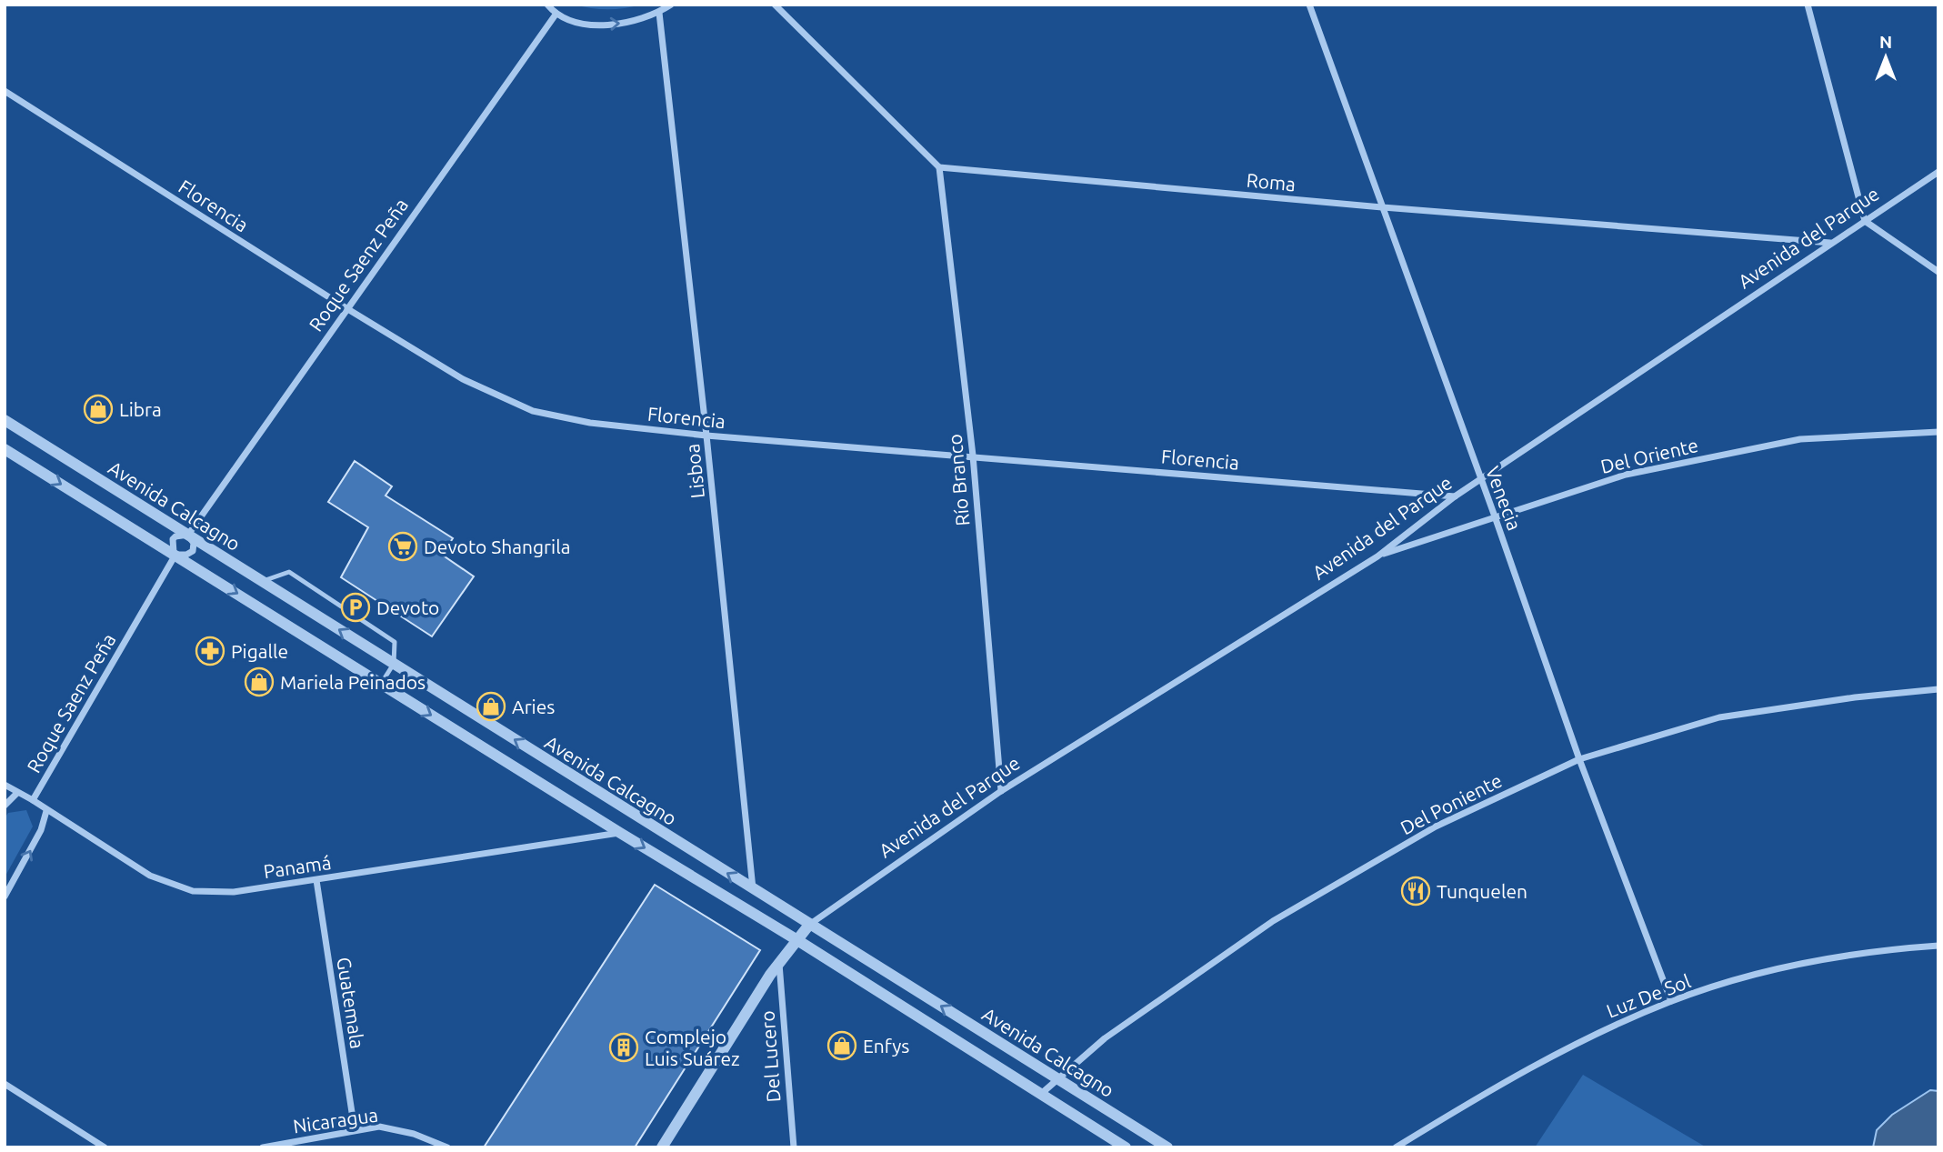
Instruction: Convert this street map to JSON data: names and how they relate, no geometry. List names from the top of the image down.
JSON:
{
  "streets": {
    "street": [
      "Roma",
      "Florencia",
      "Avenida del Parque",
      "Roque Saenz Peña",
      "Del Oriente",
      "Lisboa",
      "Río Branco",
      "Venecia",
      "Avenida Calcagno",
      "Del Poniente",
      "Panamá",
      "Luz De Sol",
      "Guatemala",
      "Del Lucero",
      "Nicaragua"
    ]
  },
  "crossings": [
    ["Roma", "Avenida del Parque"],
    ["Roma", "Río Branco"],
    ["Roma", "Venecia"],
    ["Florencia", "Avenida del Parque"],
    ["Florencia", "Roque Saenz Peña"],
    ["Florencia", "Lisboa"],
    ["Florencia", "Río Branco"],
    ["Avenida del Parque", "Del Oriente"],
    ["Avenida del Parque", "Río Branco"],
    ["Avenida del Parque", "Venecia"],
    ["Avenida del Parque", "Avenida Calcagno"],
    ["Roque Saenz Peña", "Avenida Calcagno"],
    ["Roque Saenz Peña", "Panamá"],
    ["Del Oriente", "Venecia"],
    ["Lisboa", "Avenida Calcagno"],
    ["Venecia", "Del Poniente"],
    ["Venecia", "Luz De Sol"],
    ["Avenida Calcagno", "Del Poniente"],
    ["Avenida Calcagno", "Panamá"],
    ["Panamá", "Guatemala"],
    ["Guatemala", "Nicaragua"]
  ],
  "places": {
    "shop": [
      "Libra",
      "Mariela Peinados",
      "Aries",
      "Enfys"
    ],
    "supermarket": ["Devoto Shangrila"],
    "parking": ["Devoto"],
    "pharmacy": ["Pigalle"],
    "restaurant": ["Tunquelen"],
    "building": ["Complejo Luis Suárez"]
  },
  "north": "top"
}
